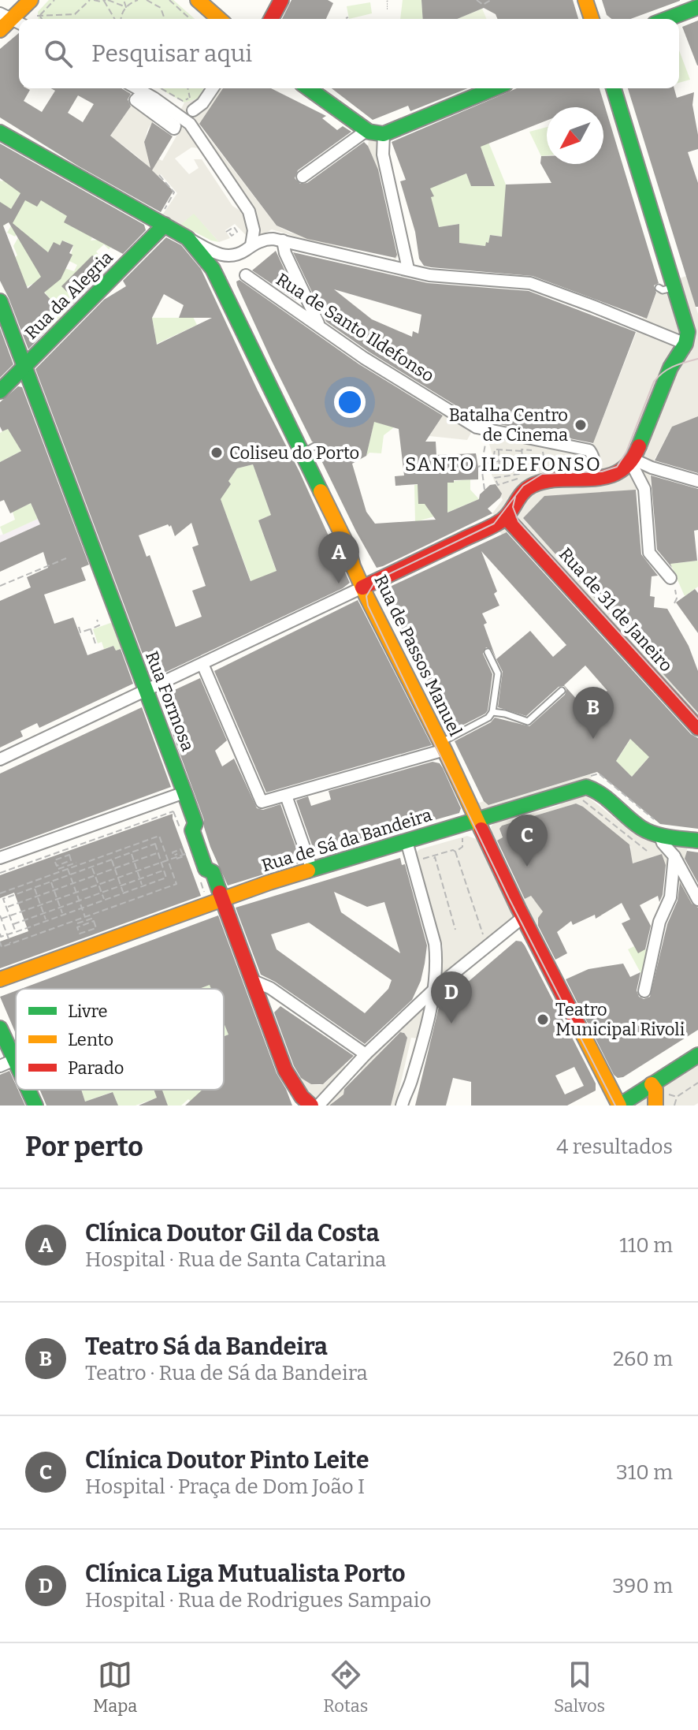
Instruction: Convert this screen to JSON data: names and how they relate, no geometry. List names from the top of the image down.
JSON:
{
  "streets": {
    "street": [
      "Rua da Alegria",
      "Rua de Santo Ildefonso",
      "Rua de 31 de Janeiro",
      "Rua de Passos Manuel",
      "Rua Formosa",
      "Rua de Sá da Bandeira"
    ]
  },
  "crossings": [
    ["Rua da Alegria", "Rua Formosa"],
    ["Rua de Passos Manuel", "Rua de Sá da Bandeira"],
    ["Rua Formosa", "Rua de Sá da Bandeira"]
  ],
  "districts": ["SANTO ILDEFONSO"],
  "places": ["Batalha Centro de Cinema", "Coliseu do Porto", "Teatro Municipal Rivoli"],
  "legend": ["Livre", "Lento", "Parado"],
  "north": "bottom left",
  "page": {
    "search": "Pesquisar aqui",
    "pins": [
      "A",
      "B",
      "C",
      "D"
    ],
    "heading": ["Por perto", "4 resultados"],
    "list": [
      {
        "mark": "A",
        "name": "Clínica Doutor Gil da Costa",
        "note": "Hospital · Rua de Santa Catarina",
        "value": "110 m"
      },
      {
        "mark": "B",
        "name": "Teatro Sá da Bandeira",
        "note": "Teatro · Rua de Sá da Bandeira",
        "value": "260 m"
      },
      {
        "mark": "C",
        "name": "Clínica Doutor Pinto Leite",
        "note": "Hospital · Praça de Dom João I",
        "value": "310 m"
      },
      {
        "mark": "D",
        "name": "Clínica Liga Mutualista Porto",
        "note": "Hospital · Rua de Rodrigues Sampaio",
        "value": "390 m"
      }
    ],
    "nav": ["Mapa", "Rotas", "Salvos"]
  }
}
